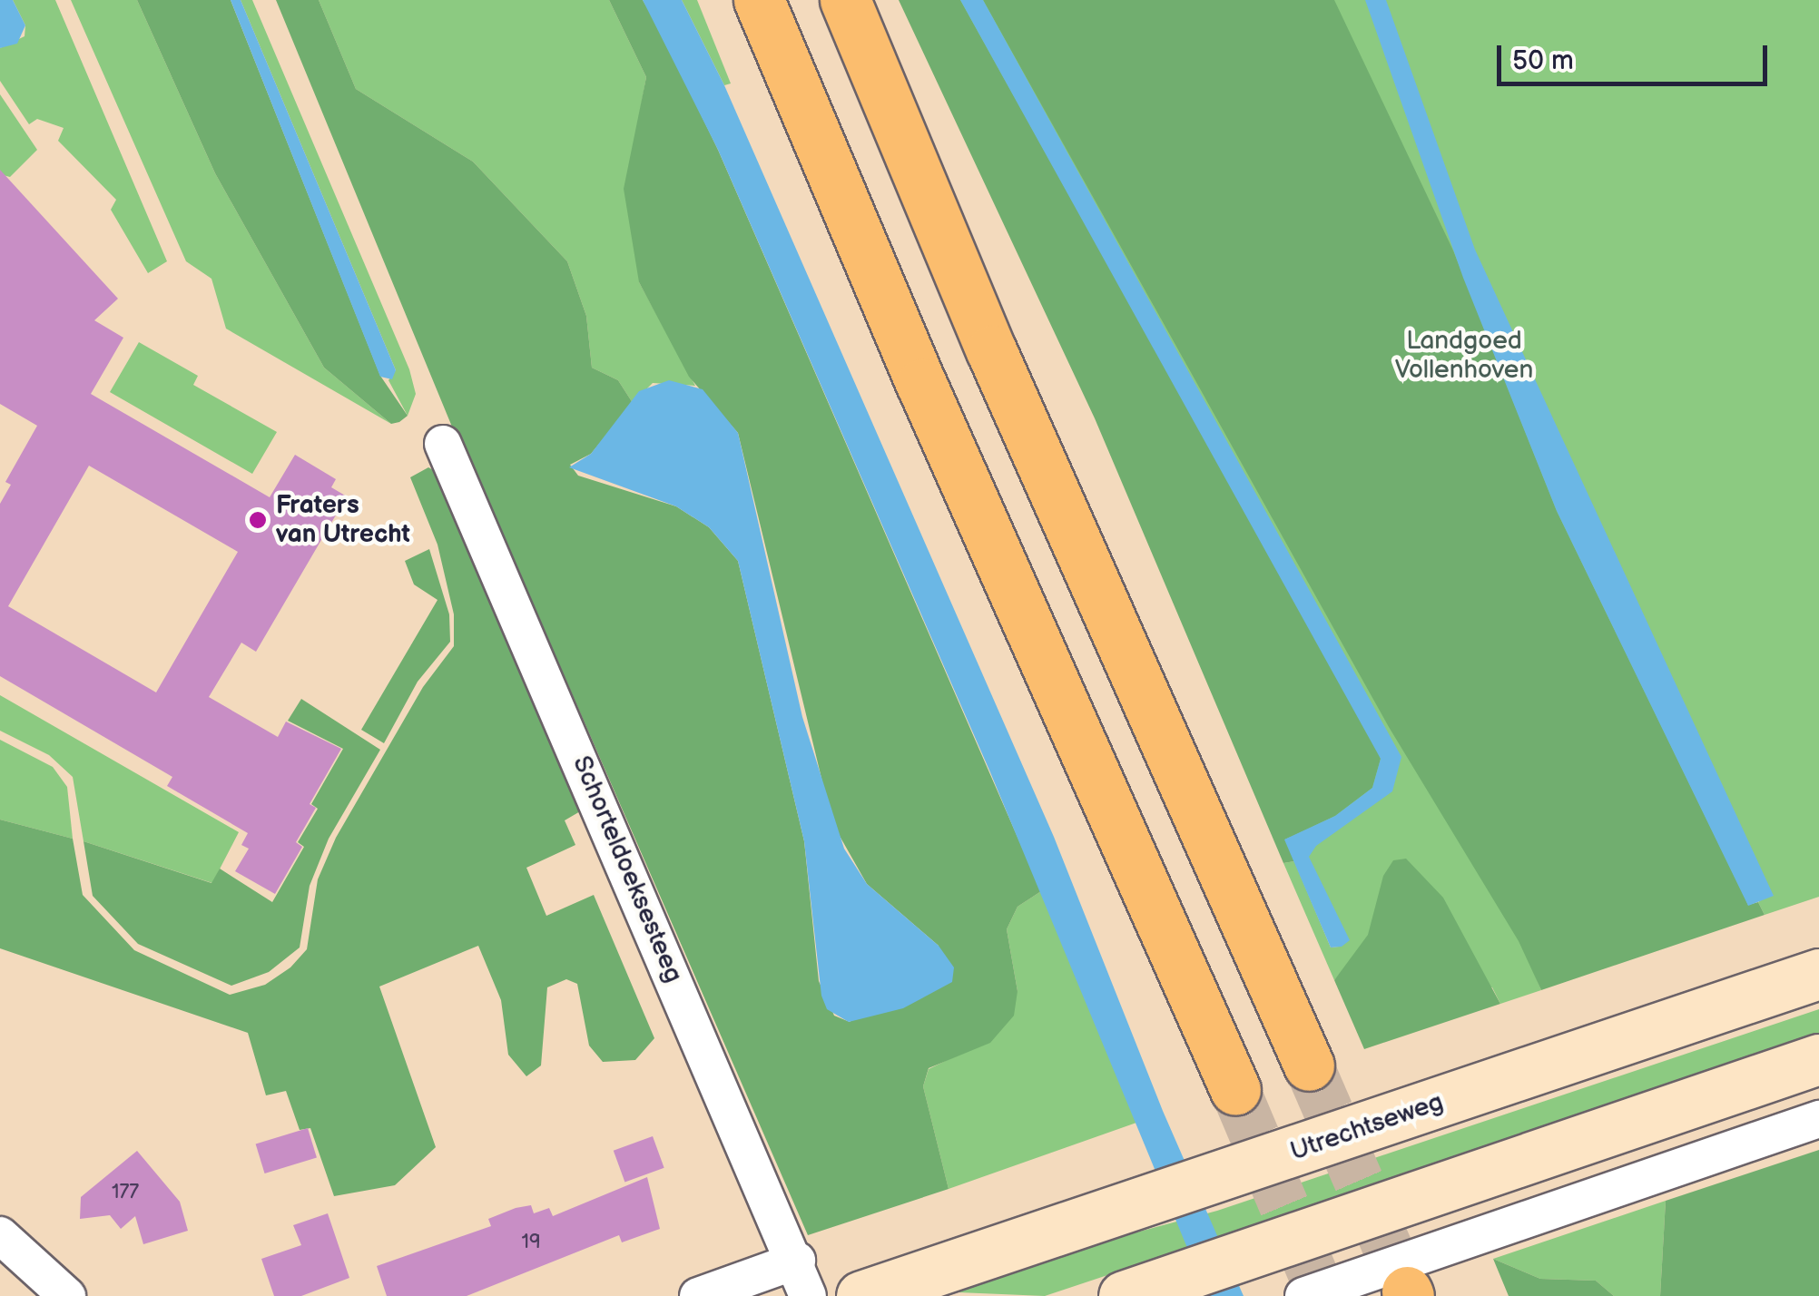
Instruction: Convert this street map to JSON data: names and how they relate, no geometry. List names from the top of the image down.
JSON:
{
  "streets": {
    "main road": ["Utrechtseweg"],
    "street": ["Schorteldoeksesteeg"]
  },
  "parks": ["Landgoed Vollenhoven"],
  "places": ["Fraters van Utrecht"],
  "house_numbers": ["177", "19"],
  "scale_bar": "50 m"
}
